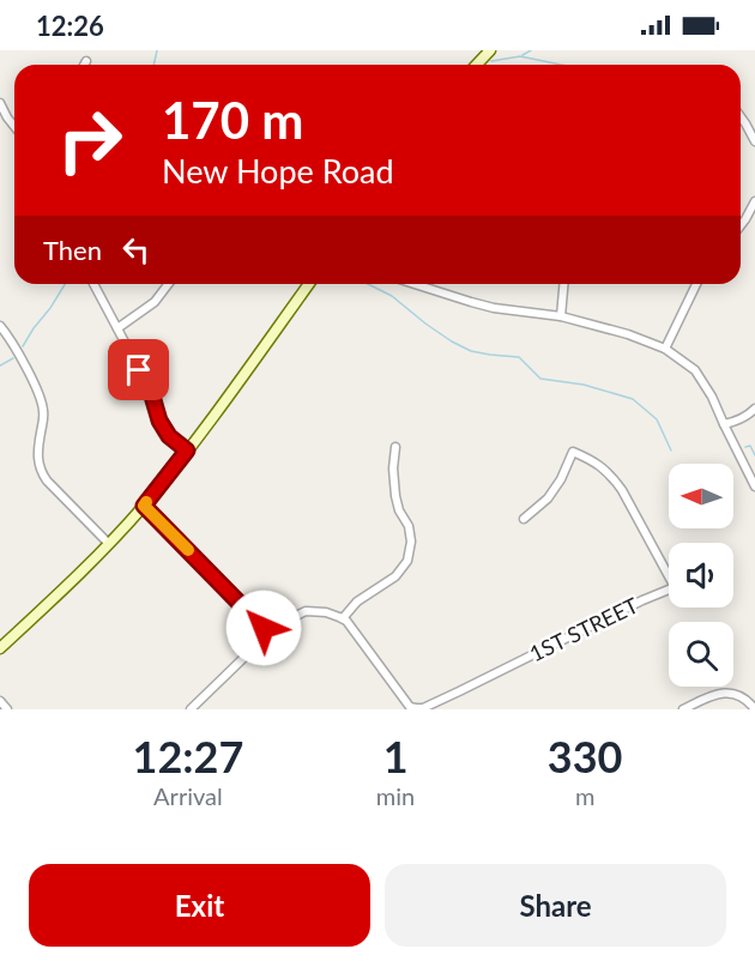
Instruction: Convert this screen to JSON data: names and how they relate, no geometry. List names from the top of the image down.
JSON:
{
  "streets": {
    "street": ["1ST STREET"]
  },
  "north": "left",
  "page": {
    "status": "12:26",
    "turn": ["170 m", "New Hope Road"],
    "then": "Then",
    "eta": [
      "12:27",
      "Arrival",
      "1",
      "min",
      "330",
      "m"
    ],
    "buttons": ["Exit", "Share"]
  }
}
